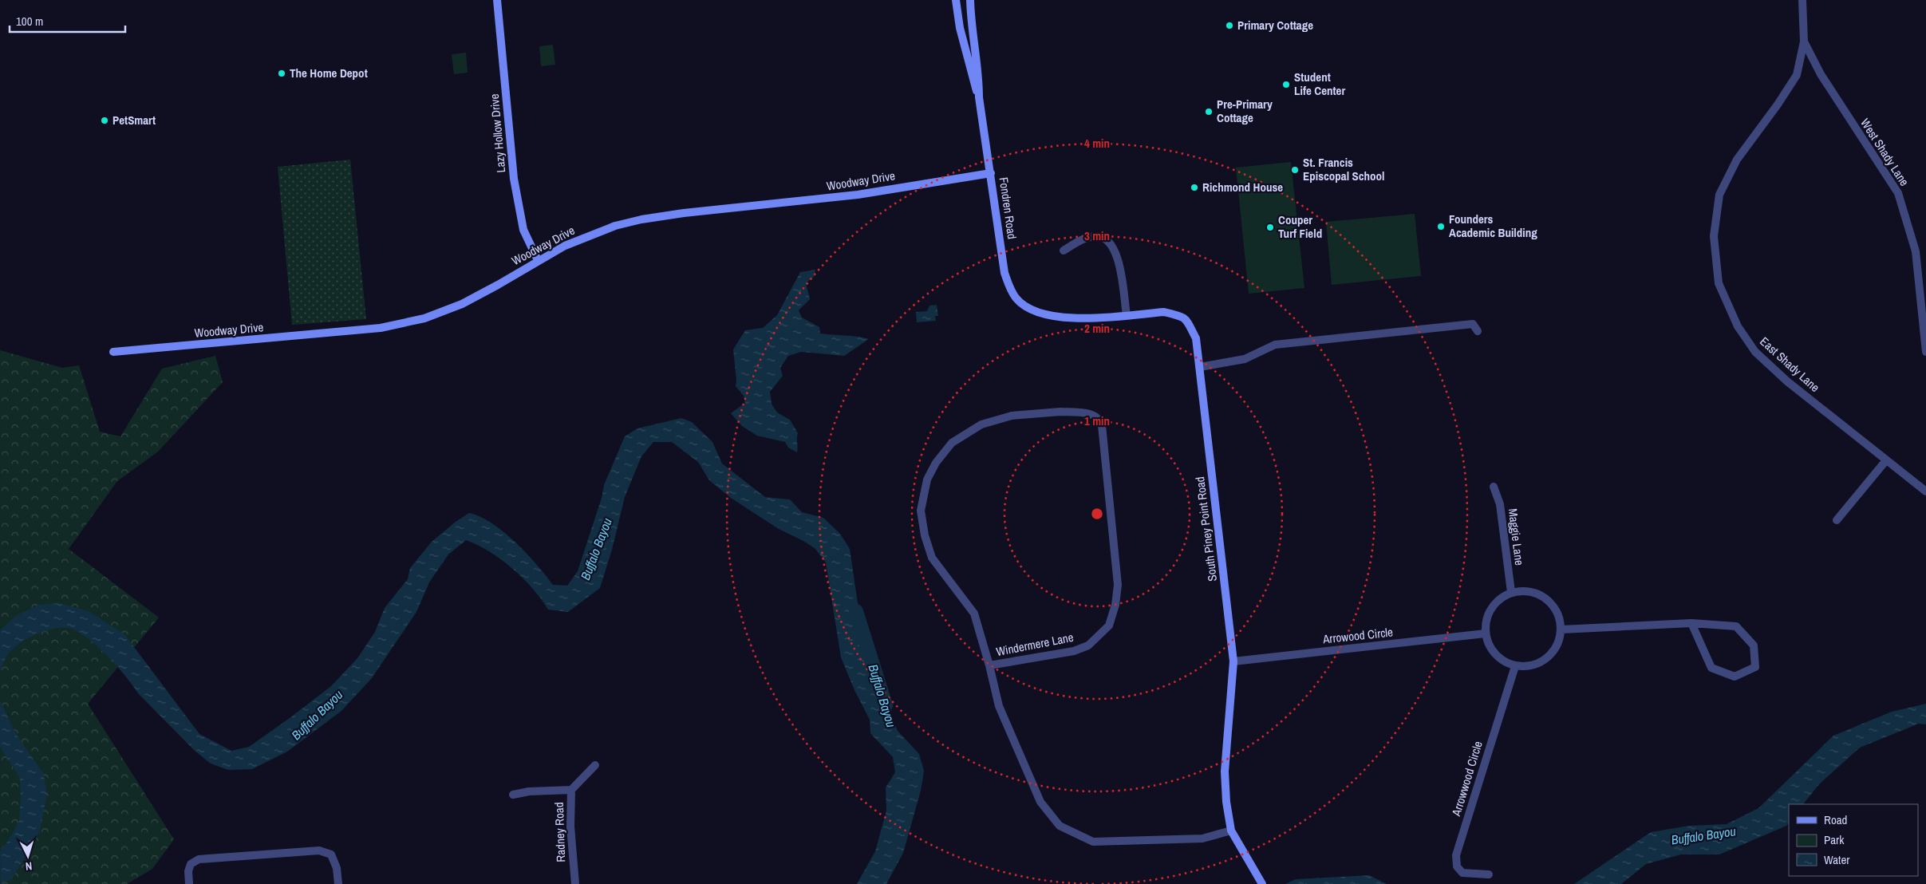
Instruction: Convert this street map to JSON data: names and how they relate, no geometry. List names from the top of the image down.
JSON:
{
  "streets": {
    "street": [
      "Lazy Hollow Drive",
      "West Shady Lane",
      "Woodway Drive",
      "Fondren Road",
      "East Shady Lane",
      "South Piney Point Road",
      "Maggie Lane",
      "Arrowood Circle",
      "Windermere Lane",
      "Arrowwood Circle",
      "Radney Road"
    ]
  },
  "crossings": [
    ["Lazy Hollow Drive", "Woodway Drive"],
    ["West Shady Lane", "East Shady Lane"],
    ["Woodway Drive", "Fondren Road"],
    ["Fondren Road", "South Piney Point Road"],
    ["South Piney Point Road", "Arrowood Circle"],
    ["South Piney Point Road", "Windermere Lane"],
    ["Maggie Lane", "Arrowood Circle"],
    ["Maggie Lane", "Arrowwood Circle"],
    ["Arrowood Circle", "Arrowwood Circle"]
  ],
  "water": ["Buffalo Bayou"],
  "places": [
    "Primary Cottage",
    "The Home Depot",
    "Student Life Center",
    "Pre-Primary Cottage",
    "PetSmart",
    "St. Francis Episcopal School",
    "Richmond House",
    "Founders Academic Building",
    "Couper Turf Field"
  ],
  "legend": ["Road", "Park", "Water"],
  "scale_bar": "100 m",
  "north": "bottom",
  "rings": [
    "4 min",
    "3 min",
    "2 min",
    "1 min"
  ]
}
